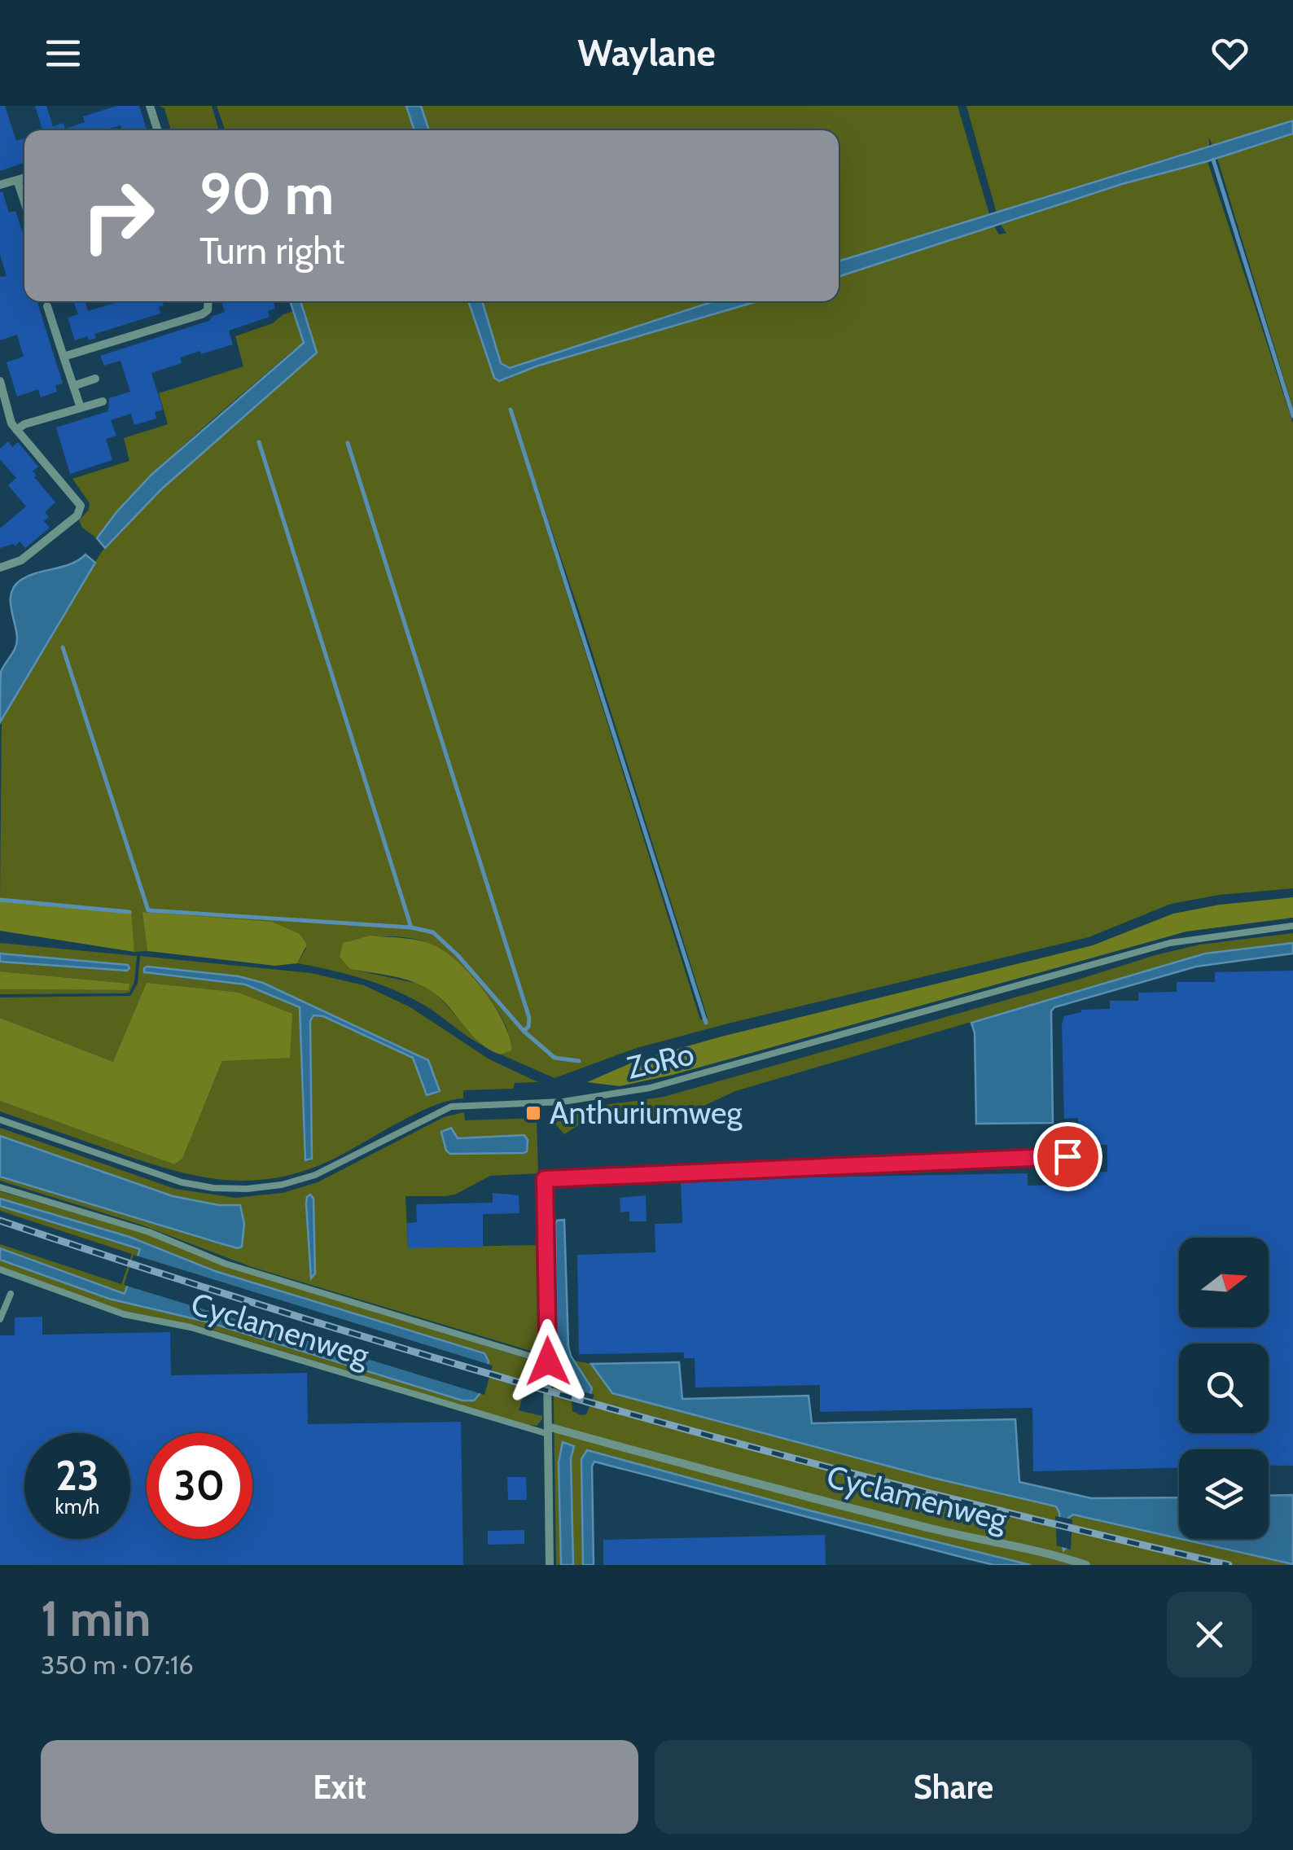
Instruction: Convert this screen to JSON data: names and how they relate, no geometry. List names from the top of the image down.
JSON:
{
  "streets": {
    "street": ["Cyclamenweg"],
    "lane": ["ZoRo"]
  },
  "places": {
    "transit": ["Anthuriumweg"]
  },
  "north": "right",
  "page": {
    "header": "Waylane",
    "turn": ["90 m", "Turn right"],
    "speed": "23 km/h",
    "limit": "30",
    "heading": ["1 min", "350 m · 07:16"],
    "buttons": ["Exit", "Share"]
  }
}
